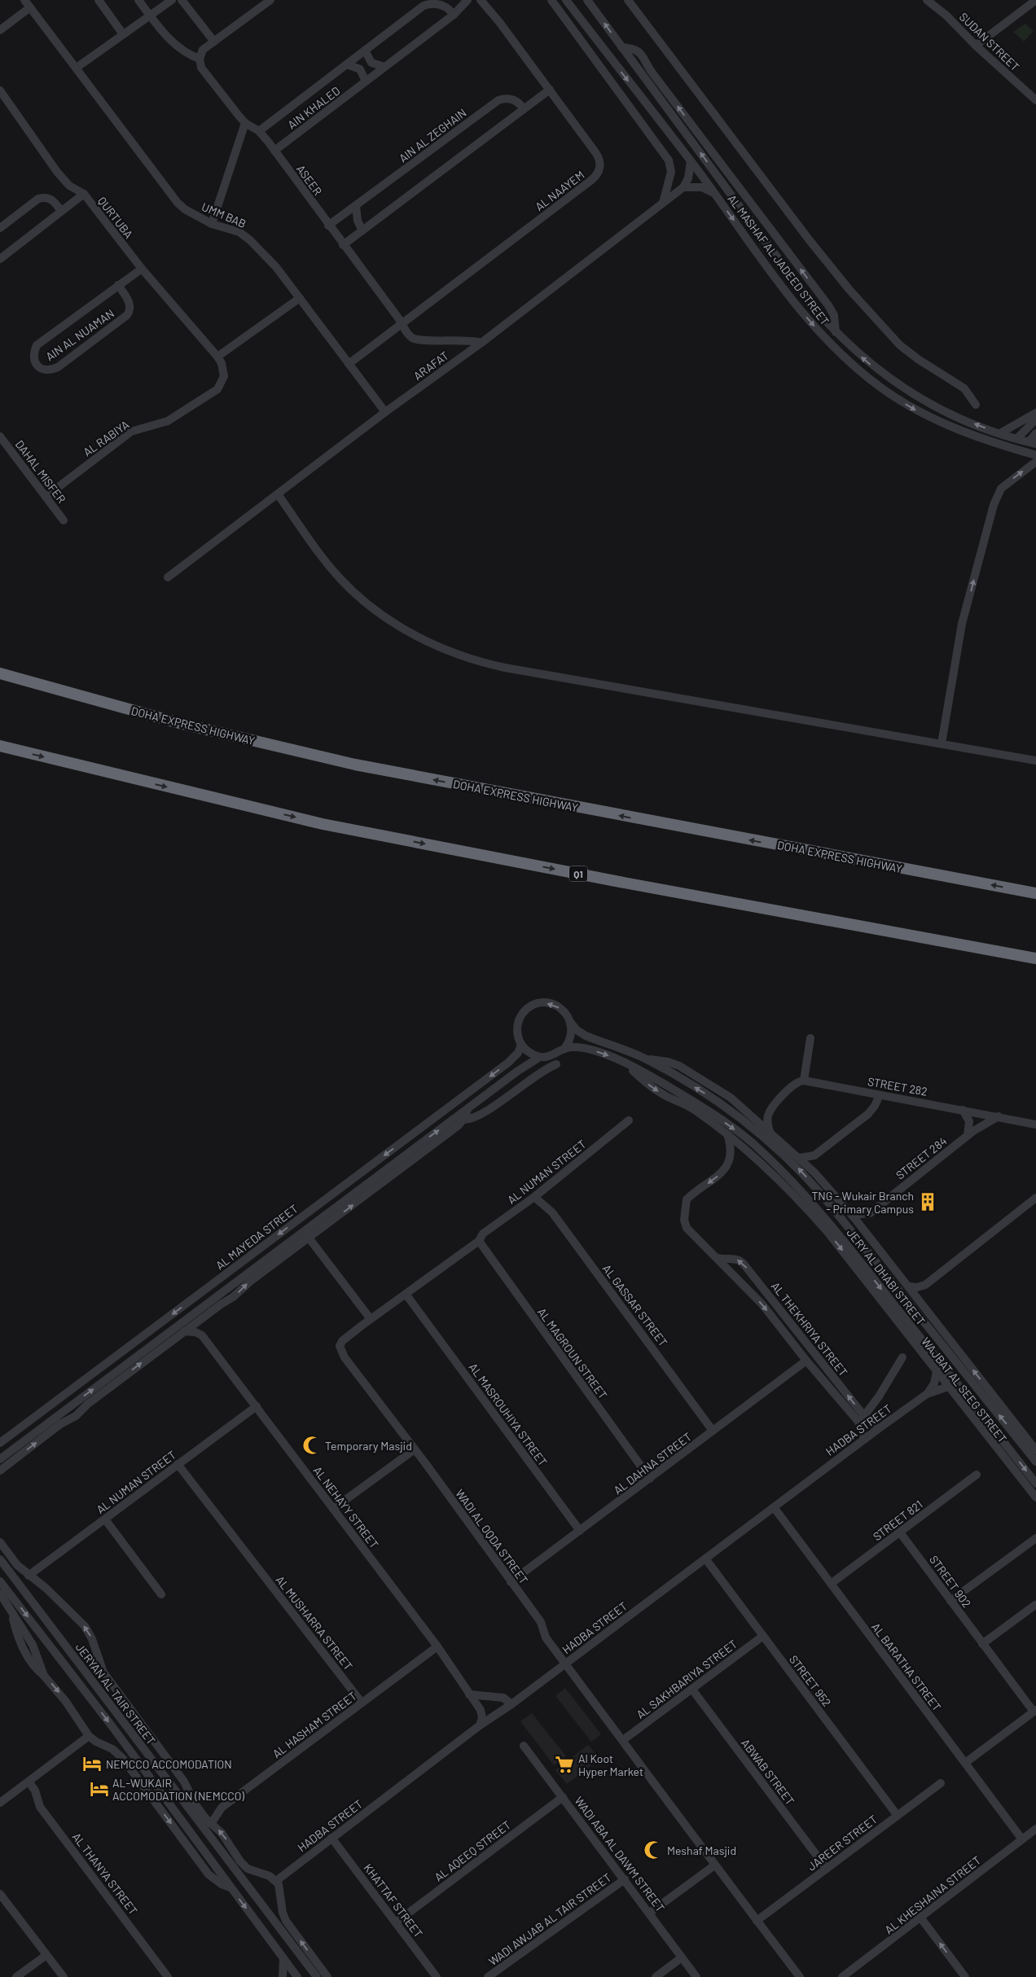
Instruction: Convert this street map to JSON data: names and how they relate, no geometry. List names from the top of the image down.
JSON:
{
  "streets": {
    "highway": ["DOHA EXPRESS HIGHWAY", "Q1"],
    "street": [
      "SUDAN STREET",
      "AIN KHALED",
      "AIN AL ZEGHAIN",
      "ASEER",
      "AL NAAYEM",
      "UMM BAB",
      "QURTUBA",
      "AL MASHAF AL JADEED STREET",
      "AIN AL NUAMAN",
      "ARAFAT",
      "AL RABIYA",
      "DAHAL MISFER",
      "STREET 282",
      "STREET 284",
      "AL NUMAN STREET",
      "AL MAYEDA STREET",
      "JERY AL DHABI STREET",
      "AL GASSAR STREET",
      "AL THEKHRIYA STREET",
      "AL MAGROUN STREET",
      "WAJBAT AL SEEG STREET",
      "AL MASROUHIYA STREET",
      "HADBA STREET",
      "AL DAHNA STREET",
      "AL NEHAYY STREET",
      "STREET 821",
      "WADI AL OQDA STREET",
      "STREET 902",
      "AL MUSHARRA STREET",
      "AL BARATHA STREET",
      "AL SAKHBARIYA STREET",
      "STREET 952",
      "JERYAN AL TAIR STREET",
      "AL HASHAM STREET",
      "ABWAB STREET",
      "JAREER STREET",
      "AL AQEEQ STREET",
      "WADI ABA AL DAWM STREET",
      "AL THANYA STREET",
      "AL KHESHAINA STREET",
      "KHATTAF STREET",
      "WADI AWJAB AL TAIR STREET"
    ]
  },
  "crossings": [
    ["AIN KHALED", "ASEER"],
    ["AIN AL ZEGHAIN", "ASEER"],
    ["ASEER", "AL NAAYEM"],
    ["ASEER", "ARAFAT"],
    ["AL NAAYEM", "UMM BAB"],
    ["UMM BAB", "ARAFAT"],
    ["QURTUBA", "AIN AL NUAMAN"],
    ["QURTUBA", "AL RABIYA"],
    ["AL RABIYA", "DAHAL MISFER"],
    ["STREET 282", "STREET 284"],
    ["AL NUMAN STREET", "AL GASSAR STREET"],
    ["AL NUMAN STREET", "AL MAGROUN STREET"],
    ["AL NUMAN STREET", "AL MASROUHIYA STREET"],
    ["AL NUMAN STREET", "AL NEHAYY STREET"],
    ["AL NUMAN STREET", "WADI AL OQDA STREET"],
    ["AL NUMAN STREET", "AL MUSHARRA STREET"],
    ["AL NUMAN STREET", "JERYAN AL TAIR STREET"],
    ["AL MAYEDA STREET", "JERY AL DHABI STREET"],
    ["JERY AL DHABI STREET", "WAJBAT AL SEEG STREET"],
    ["AL GASSAR STREET", "AL DAHNA STREET"],
    ["AL THEKHRIYA STREET", "WAJBAT AL SEEG STREET"],
    ["AL THEKHRIYA STREET", "HADBA STREET"],
    ["AL THEKHRIYA STREET", "AL DAHNA STREET"],
    ["AL MAGROUN STREET", "AL DAHNA STREET"],
    ["WAJBAT AL SEEG STREET", "HADBA STREET"],
    ["AL MASROUHIYA STREET", "AL DAHNA STREET"],
    ["HADBA STREET", "WADI AL OQDA STREET"],
    ["HADBA STREET", "AL BARATHA STREET"],
    ["HADBA STREET", "STREET 952"],
    ["HADBA STREET", "JERYAN AL TAIR STREET"],
    ["HADBA STREET", "KHATTAF STREET"],
    ["AL DAHNA STREET", "WADI AL OQDA STREET"],
    ["AL NEHAYY STREET", "AL HASHAM STREET"],
    ["STREET 821", "STREET 902"],
    ["STREET 821", "AL BARATHA STREET"],
    ["WADI AL OQDA STREET", "AL SAKHBARIYA STREET"],
    ["WADI AL OQDA STREET", "JAREER STREET"],
    ["AL MUSHARRA STREET", "AL HASHAM STREET"],
    ["AL BARATHA STREET", "AL KHESHAINA STREET"],
    ["AL SAKHBARIYA STREET", "STREET 952"],
    ["AL SAKHBARIYA STREET", "ABWAB STREET"],
    ["STREET 952", "JAREER STREET"],
    ["JERYAN AL TAIR STREET", "AL HASHAM STREET"],
    ["ABWAB STREET", "JAREER STREET"],
    ["AL AQEEQ STREET", "WADI ABA AL DAWM STREET"],
    ["AL AQEEQ STREET", "KHATTAF STREET"],
    ["WADI ABA AL DAWM STREET", "WADI AWJAB AL TAIR STREET"]
  ],
  "places": {
    "building": ["TNG - Wukair Branch - Primary Campus"],
    "mosque": ["Temporary Masjid", "Meshaf Masjid"],
    "hotel": ["NEMCCO ACCOMODATION", "AL-WUKAIR ACCOMODATION (NEMCCO)"],
    "supermarket": ["Al Koot Hyper Market"]
  }
}
